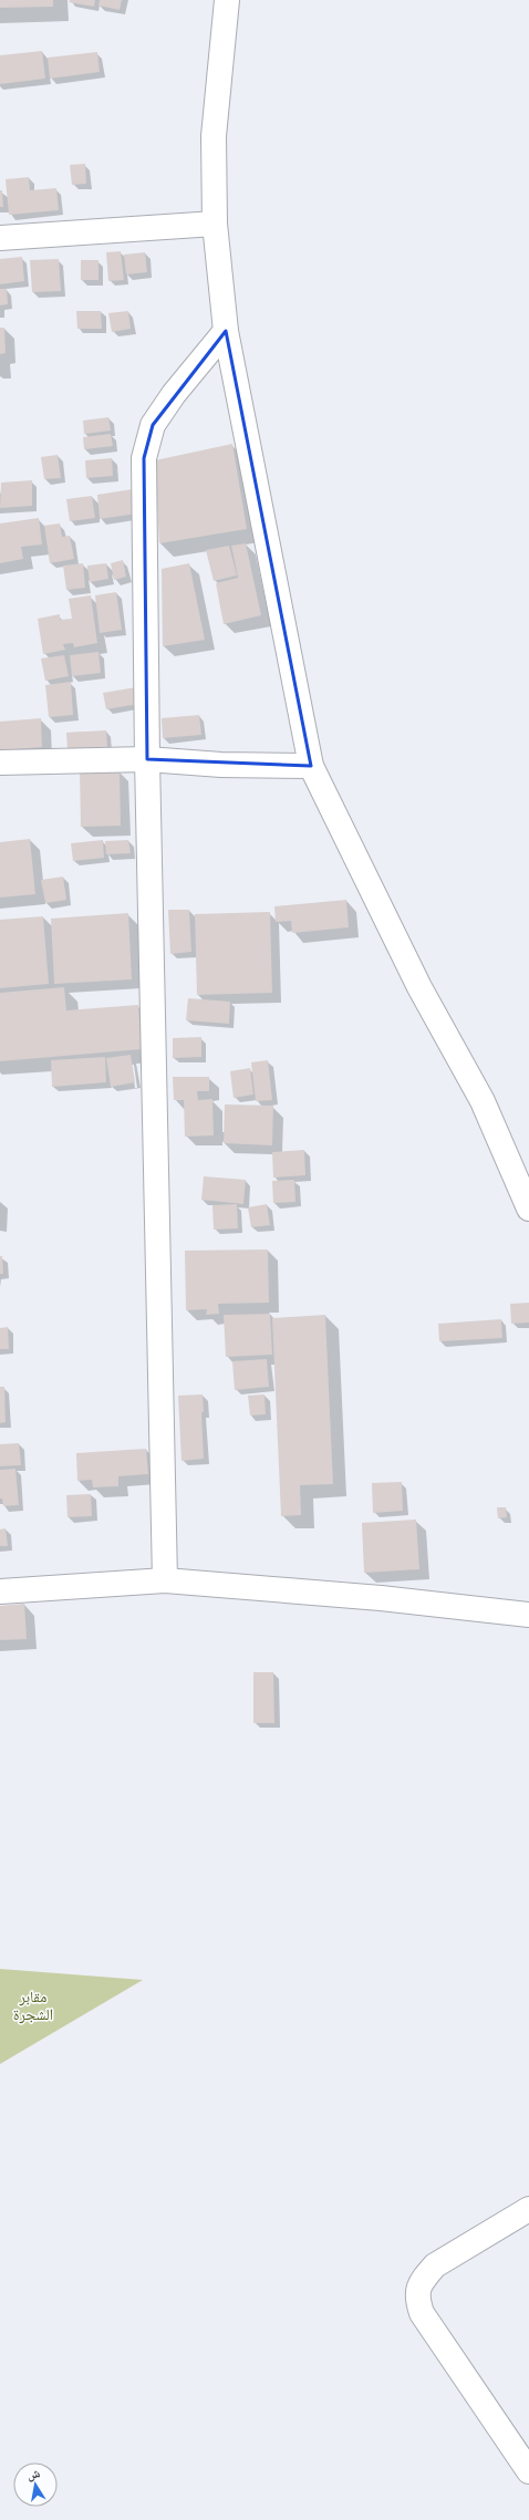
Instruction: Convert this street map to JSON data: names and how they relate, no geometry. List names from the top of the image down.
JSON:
{
  "parks": ["مقابر الشجرة"],
  "north": "top"
}
